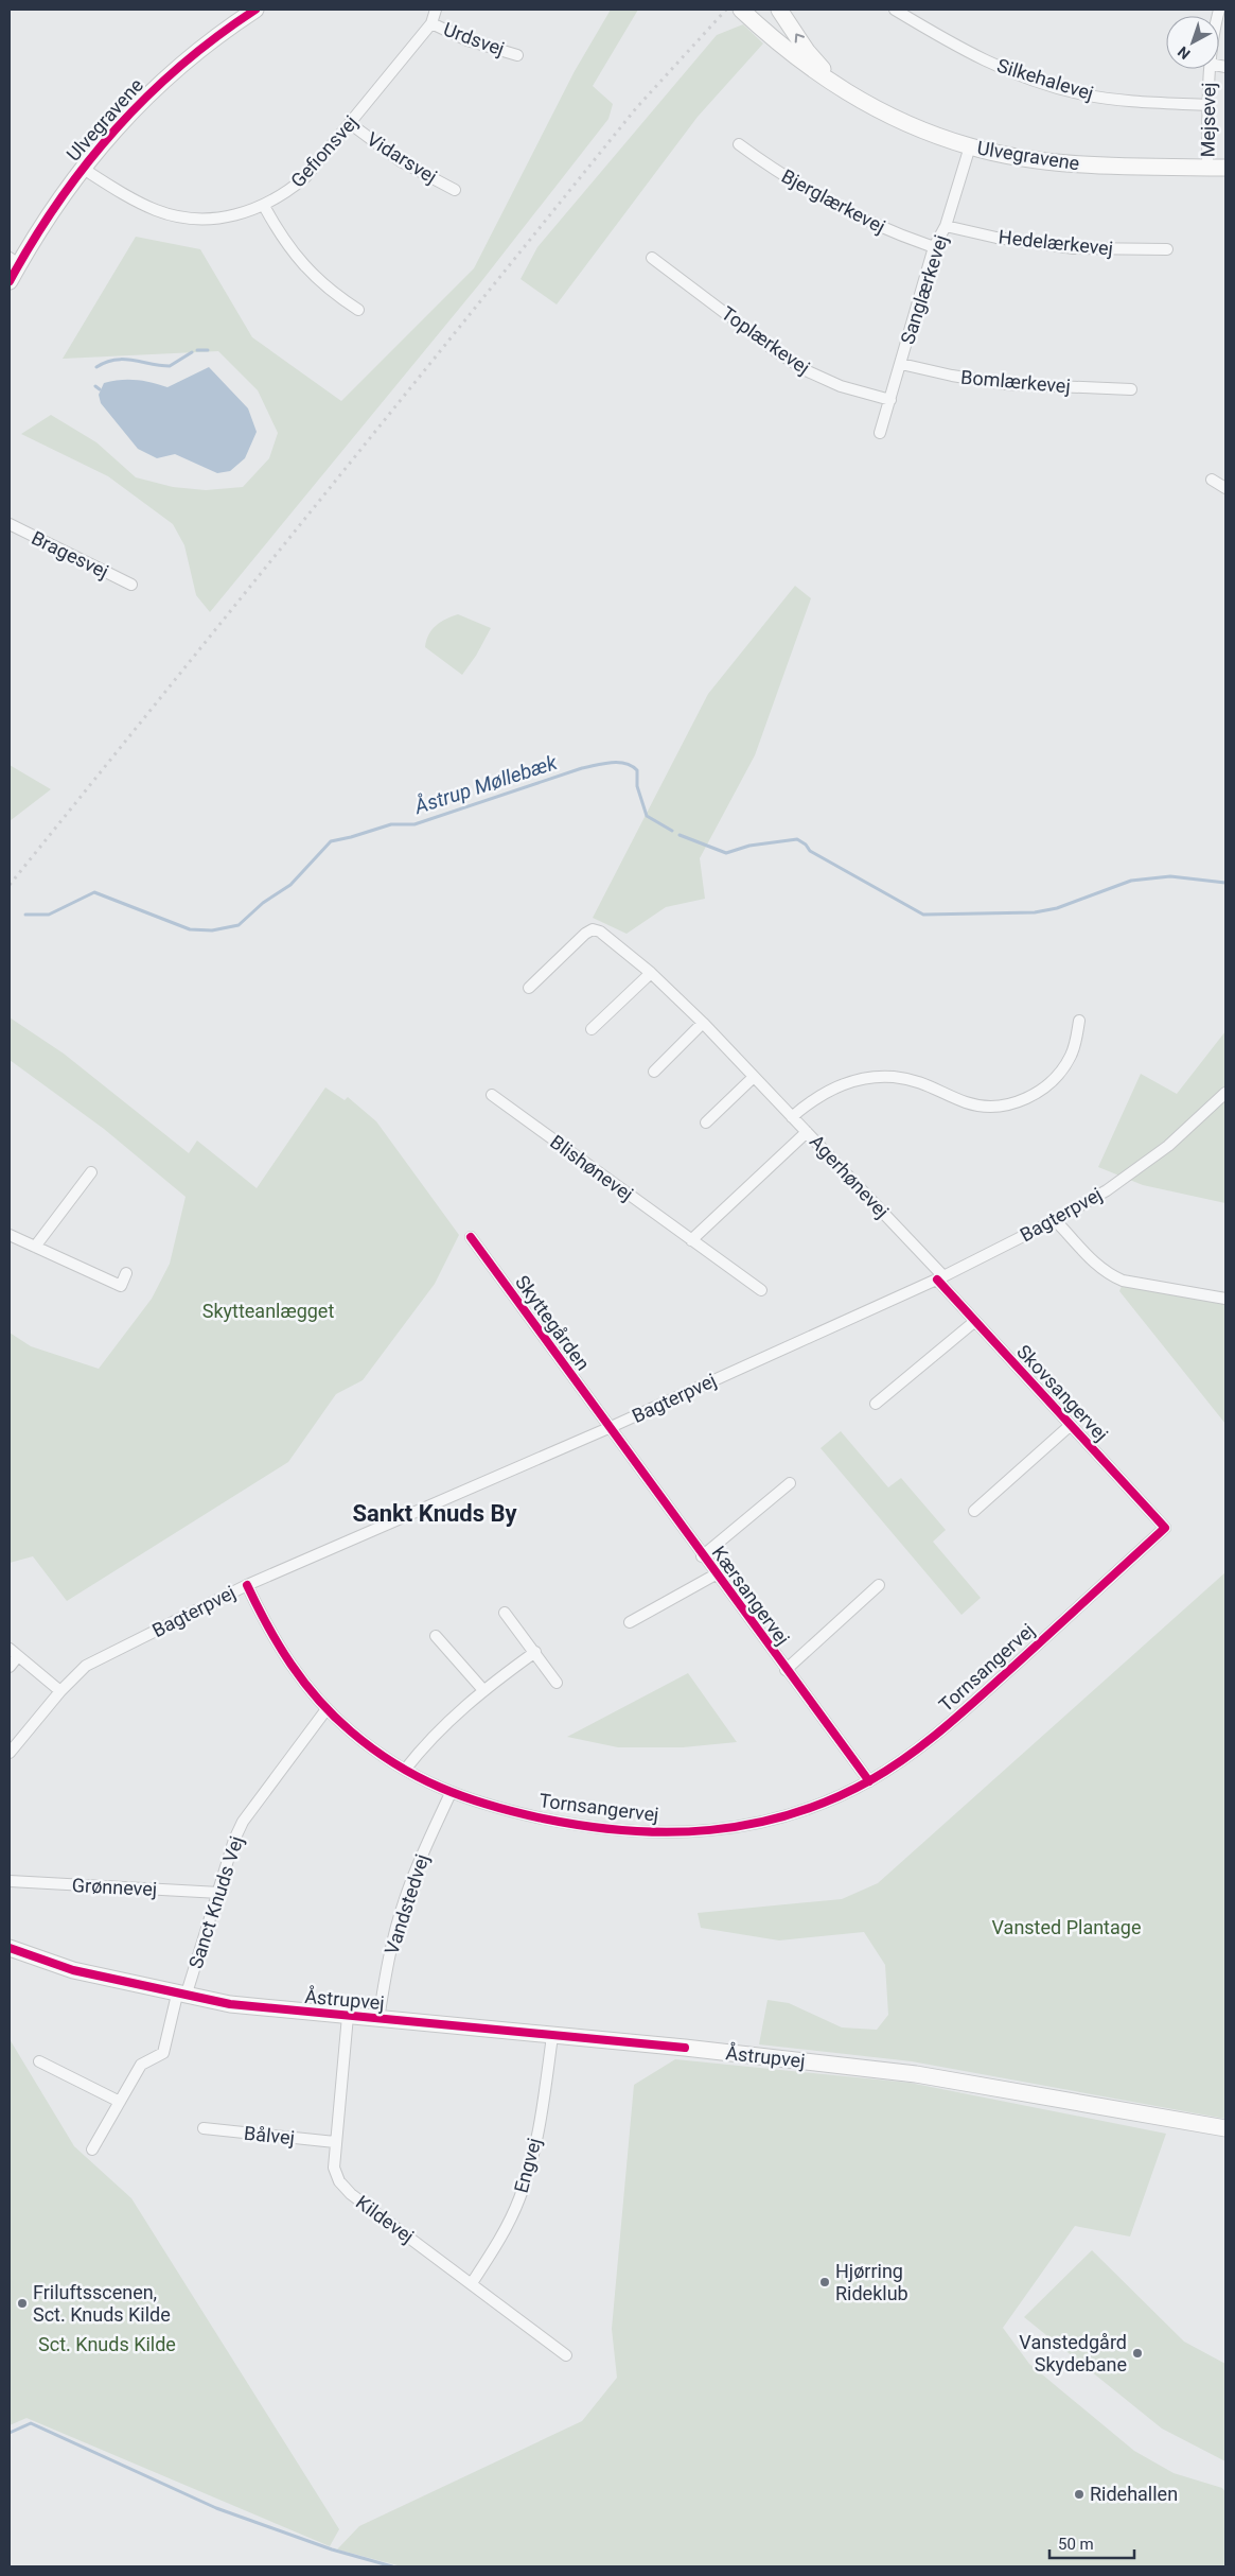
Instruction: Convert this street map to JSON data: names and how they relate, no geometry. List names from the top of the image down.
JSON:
{
  "streets": {
    "street": [
      "Urdsvej",
      "Silkehalevej",
      "Ulvegravene",
      "Mejsevej",
      "Gefionsvej",
      "Vidarsvej",
      "Bjerglærkevej",
      "Hedelærkevej",
      "Sanglærkevej",
      "Toplærkevej",
      "Bomlærkevej",
      "Bragesvej",
      "Blishønevej",
      "Agerhønevej",
      "Bagterpvej",
      "Skyttegården",
      "Skovsangervej",
      "Kærsangervej",
      "Tornsangervej",
      "Grønnevej",
      "Sanct Knuds Vej",
      "Vandstedvej",
      "Åstrupvej",
      "Bålvej",
      "Engvej",
      "Kildevej"
    ]
  },
  "crossings": [
    ["Urdsvej", "Gefionsvej"],
    ["Silkehalevej", "Mejsevej"],
    ["Ulvegravene", "Mejsevej"],
    ["Ulvegravene", "Gefionsvej"],
    ["Ulvegravene", "Sanglærkevej"],
    ["Gefionsvej", "Vidarsvej"],
    ["Bjerglærkevej", "Sanglærkevej"],
    ["Hedelærkevej", "Sanglærkevej"],
    ["Sanglærkevej", "Toplærkevej"],
    ["Sanglærkevej", "Bomlærkevej"],
    ["Agerhønevej", "Bagterpvej"],
    ["Agerhønevej", "Skovsangervej"],
    ["Bagterpvej", "Skyttegården"],
    ["Bagterpvej", "Skovsangervej"],
    ["Bagterpvej", "Kærsangervej"],
    ["Bagterpvej", "Tornsangervej"],
    ["Skyttegården", "Kærsangervej"],
    ["Skovsangervej", "Tornsangervej"],
    ["Kærsangervej", "Tornsangervej"],
    ["Tornsangervej", "Sanct Knuds Vej"],
    ["Tornsangervej", "Vandstedvej"],
    ["Grønnevej", "Sanct Knuds Vej"],
    ["Sanct Knuds Vej", "Åstrupvej"],
    ["Vandstedvej", "Åstrupvej"],
    ["Åstrupvej", "Engvej"],
    ["Åstrupvej", "Kildevej"],
    ["Bålvej", "Kildevej"],
    ["Engvej", "Kildevej"]
  ],
  "districts": ["Sankt Knuds By"],
  "water": ["Åstrup Møllebæk"],
  "parks": ["Skytteanlægget", "Vansted Plantage", "Sct. Knuds Kilde"],
  "places": [
    "Hjørring Rideklub",
    "Friluftsscenen, Sct. Knuds Kilde",
    "Vanstedgård Skydebane",
    "Ridehallen"
  ],
  "scale_bar": "50 m",
  "north": "bottom left"
}
